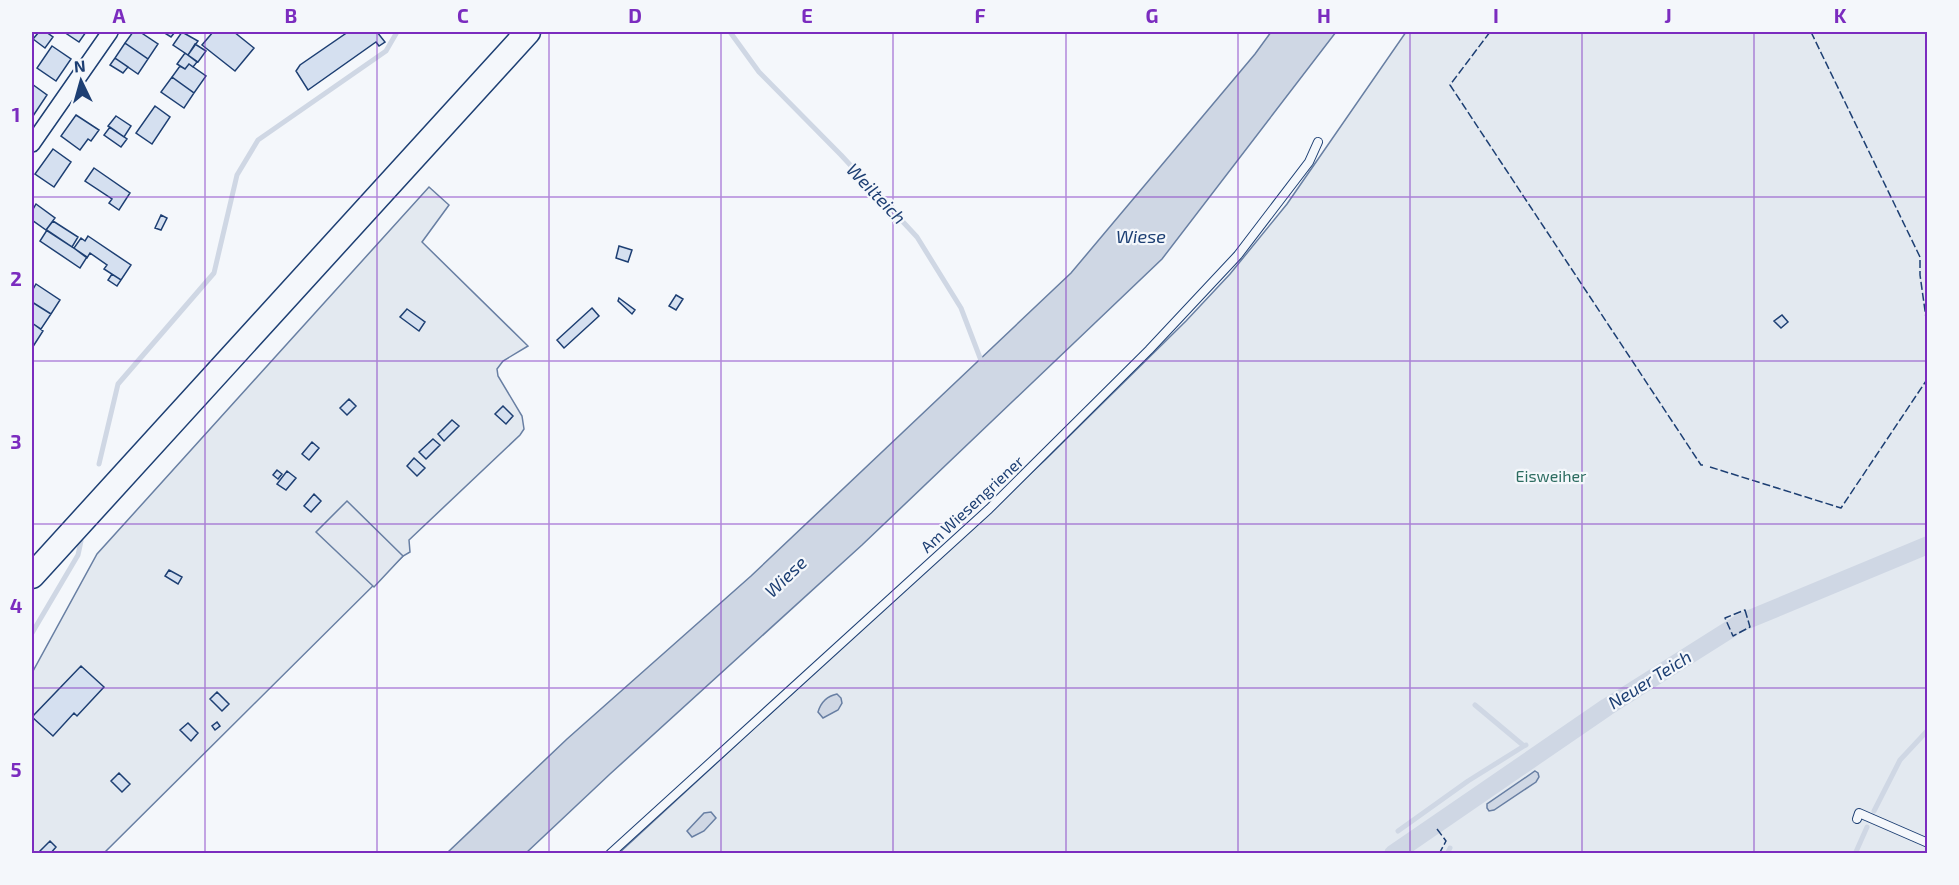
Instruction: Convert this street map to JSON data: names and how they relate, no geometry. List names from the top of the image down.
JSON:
{
  "streets": {
    "lane": ["Am Wiesengriener"]
  },
  "water": ["Weilteich", "Wiese", "Neuer Teich"],
  "parks": ["Eisweiher"],
  "north": "top",
  "grid": {
    "columns": [
      "A",
      "B",
      "C",
      "D",
      "E",
      "F",
      "G",
      "H",
      "I",
      "J",
      "K"
    ],
    "rows": [
      "1",
      "2",
      "3",
      "4",
      "5"
    ]
  }
}
